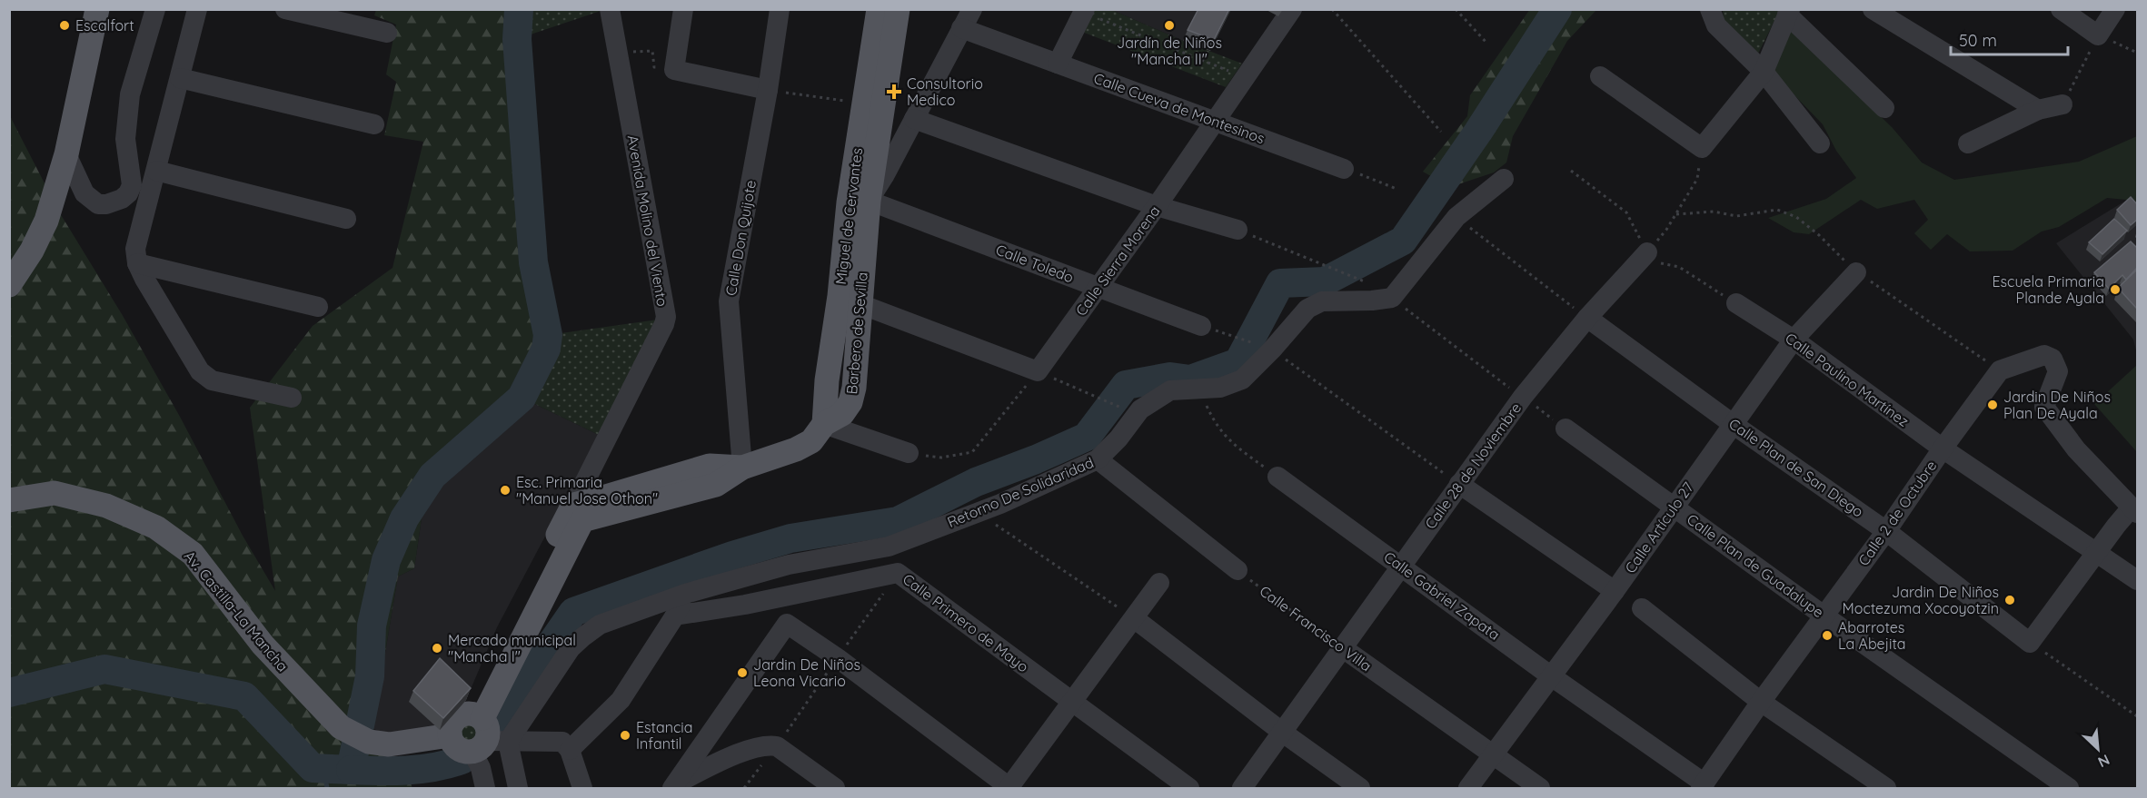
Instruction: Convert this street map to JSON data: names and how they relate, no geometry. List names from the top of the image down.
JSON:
{
  "streets": {
    "main road": [
      "Miguel de Cervantes",
      "Avenida Molino del Viento",
      "Barbero de Sevilla",
      "Av. Castilla-La Mancha"
    ],
    "street": [
      "Calle Cueva de Montesinos",
      "Calle Don Quijote",
      "Calle Sierra Morena",
      "Calle Toledo",
      "Calle Paulino Martínez",
      "Calle 28 de Noviembre",
      "Calle Plan de San Diego",
      "Retorno De Solidaridad",
      "Calle 2 de Octubre",
      "Calle Artículo 27",
      "Calle Plan de Guadalupe",
      "Calle Gabriel Zapata",
      "Calle Primero de Mayo",
      "Calle Francisco Villa"
    ]
  },
  "crossings": [
    ["Calle Cueva de Montesinos", "Calle Sierra Morena"],
    ["Miguel de Cervantes", "Barbero de Sevilla"],
    ["Avenida Molino del Viento", "Barbero de Sevilla"],
    ["Avenida Molino del Viento", "Retorno De Solidaridad"],
    ["Avenida Molino del Viento", "Av. Castilla-La Mancha"],
    ["Calle Don Quijote", "Barbero de Sevilla"],
    ["Calle Sierra Morena", "Calle Toledo"],
    ["Calle Toledo", "Barbero de Sevilla"],
    ["Calle Paulino Martínez", "Calle 2 de Octubre"],
    ["Calle Paulino Martínez", "Calle Artículo 27"],
    ["Calle 28 de Noviembre", "Calle Plan de San Diego"],
    ["Calle 28 de Noviembre", "Calle Gabriel Zapata"],
    ["Calle 28 de Noviembre", "Calle Francisco Villa"],
    ["Calle Plan de San Diego", "Calle 2 de Octubre"],
    ["Calle Plan de San Diego", "Calle Artículo 27"],
    ["Retorno De Solidaridad", "Av. Castilla-La Mancha"],
    ["Calle 2 de Octubre", "Calle Plan de Guadalupe"],
    ["Calle 2 de Octubre", "Calle Gabriel Zapata"],
    ["Calle Artículo 27", "Calle Plan de Guadalupe"],
    ["Calle Artículo 27", "Calle Gabriel Zapata"],
    ["Calle Artículo 27", "Calle Francisco Villa"]
  ],
  "places": {
    "other": [
      "Escalfort",
      "Jardín de Niños \"Mancha II\"",
      "Escuela Primaria Plande Ayala",
      "Jardin De Niños Plan De Ayala",
      "Esc. Primaria \"Manuel Jose Othon\"",
      "Jardin De Niños Moctezuma Xocoyotzin",
      "Abarrotes La Abejita",
      "Mercado municipal \"Mancha I\"",
      "Jardin De Niños Leona Vicario",
      "Estancia Infantil"
    ],
    "health": ["Consultorio Medico"]
  },
  "scale_bar": "50 m",
  "north": "bottom right"
}
